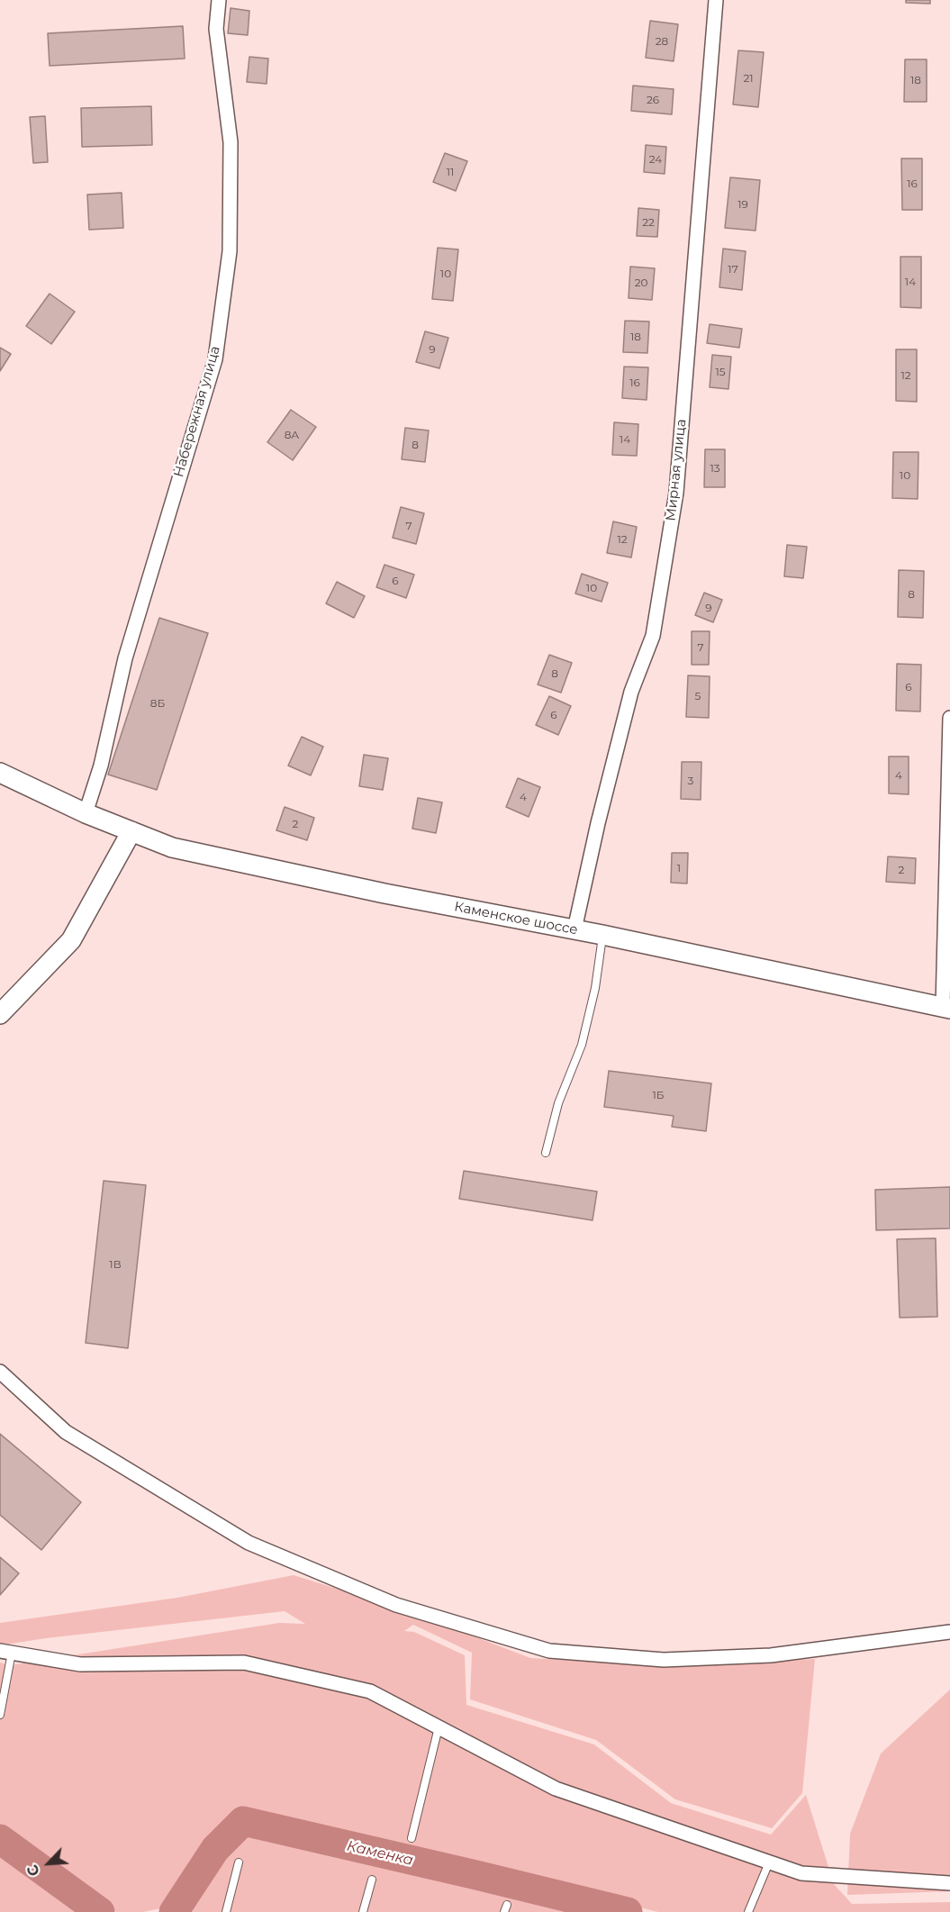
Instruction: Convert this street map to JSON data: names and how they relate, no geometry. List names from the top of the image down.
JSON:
{
  "streets": {
    "street": ["Набережная улица", "Мирная улица", "Каменское шоссе"]
  },
  "crossings": [
    ["Набережная улица", "Каменское шоссе"],
    ["Мирная улица", "Каменское шоссе"]
  ],
  "water": ["Каменка"],
  "house_numbers": [
    "28",
    "21",
    "18",
    "26",
    "24",
    "11",
    "16",
    "19",
    "22",
    "17",
    "10",
    "14",
    "20",
    "18",
    "9",
    "15",
    "12",
    "16",
    "8А",
    "14",
    "8",
    "13",
    "10",
    "7",
    "12",
    "6",
    "10",
    "8",
    "9",
    "7",
    "8",
    "6",
    "5",
    "8Б",
    "6",
    "4",
    "3",
    "4",
    "2",
    "1",
    "2",
    "1Б",
    "1В"
  ],
  "north": "bottom left"
}
